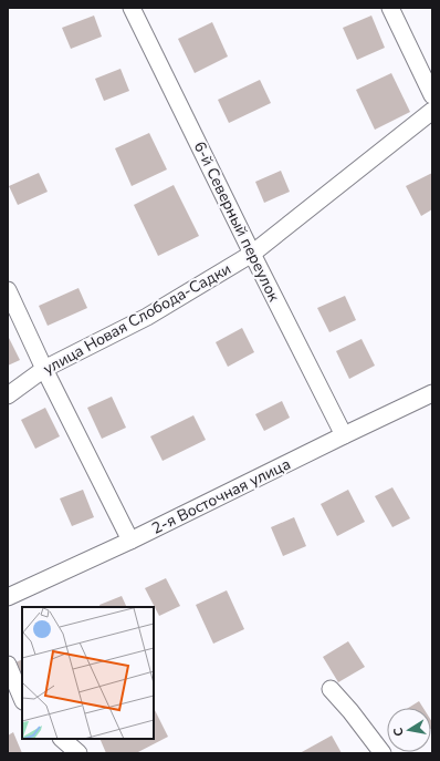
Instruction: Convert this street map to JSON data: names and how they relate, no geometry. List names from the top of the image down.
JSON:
{
  "streets": {
    "street": ["6-й Северный переулок", "улица Новая Слобода-Садки", "2-я Восточная улица"]
  },
  "crossings": [
    ["6-й Северный переулок", "улица Новая Слобода-Садки"],
    ["6-й Северный переулок", "2-я Восточная улица"]
  ],
  "north": "left"
}
